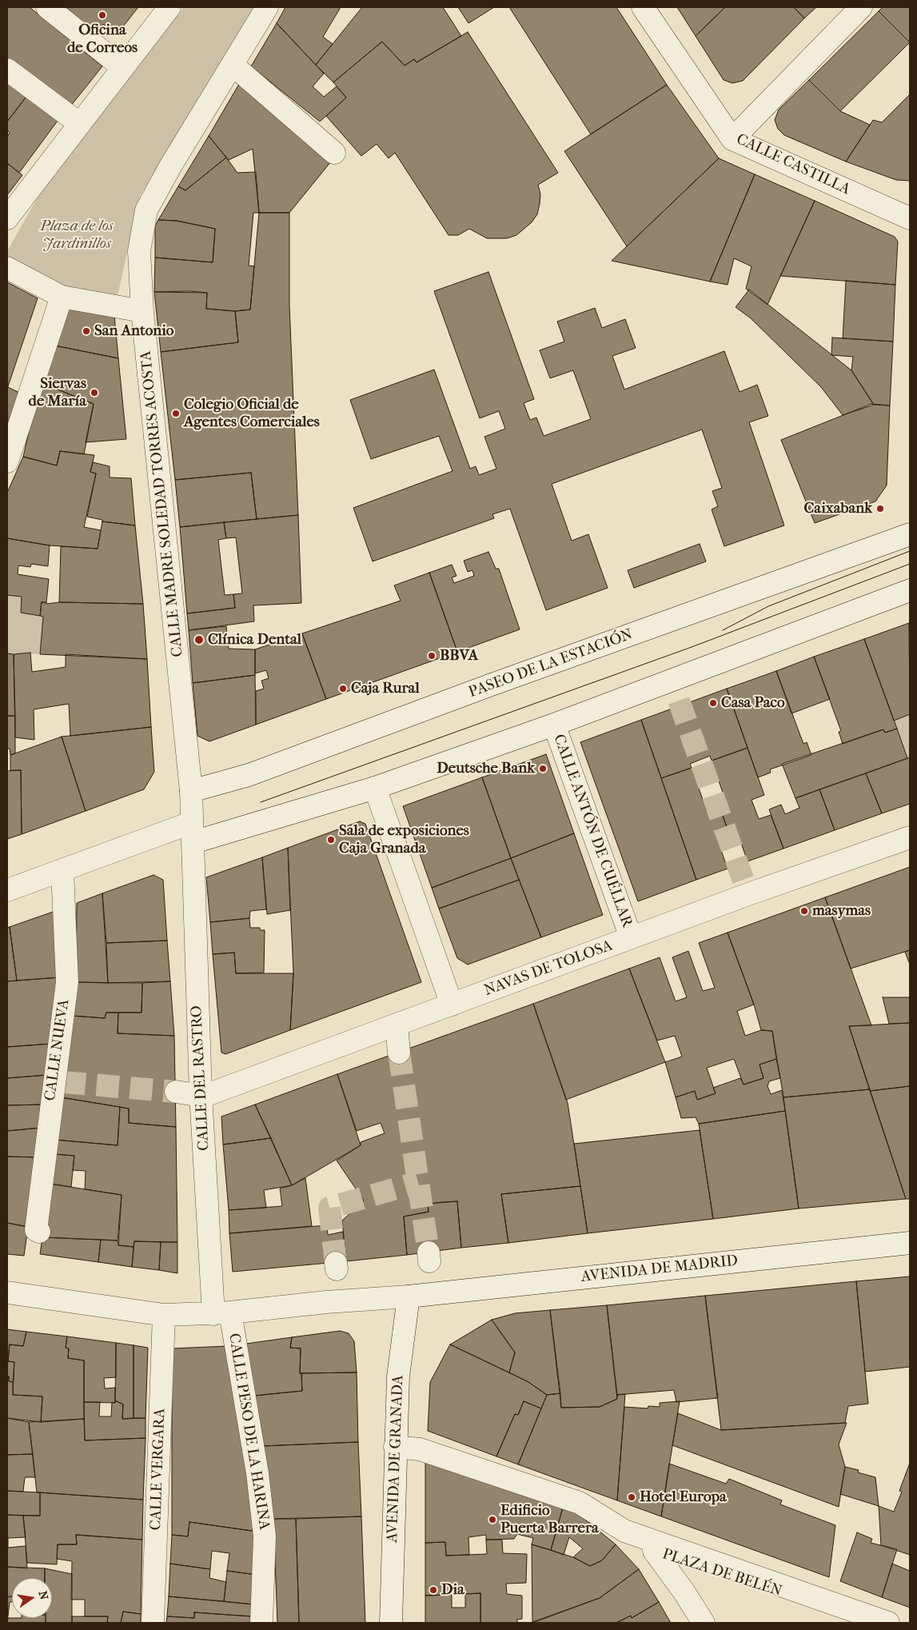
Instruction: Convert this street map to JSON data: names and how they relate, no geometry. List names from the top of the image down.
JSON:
{
  "streets": {
    "street": [
      "CALLE CASTILLA",
      "CALLE MADRE SOLEDAD TORRES ACOSTA",
      "PASEO DE LA ESTACIÓN",
      "CALLE ANTÓN DE CUÉLLAR",
      "NAVAS DE TOLOSA",
      "CALLE NUEVA",
      "CALLE DEL RASTRO",
      "AVENIDA DE MADRID",
      "CALLE PESO DE LA HARINA",
      "AVENIDA DE GRANADA",
      "CALLE VERGARA",
      "PLAZA DE BELÉN"
    ]
  },
  "crossings": [
    ["CALLE MADRE SOLEDAD TORRES ACOSTA", "PASEO DE LA ESTACIÓN"],
    ["CALLE MADRE SOLEDAD TORRES ACOSTA", "CALLE DEL RASTRO"],
    ["CALLE ANTÓN DE CUÉLLAR", "NAVAS DE TOLOSA"],
    ["CALLE DEL RASTRO", "AVENIDA DE MADRID"],
    ["CALLE DEL RASTRO", "CALLE PESO DE LA HARINA"],
    ["AVENIDA DE MADRID", "CALLE PESO DE LA HARINA"],
    ["AVENIDA DE MADRID", "AVENIDA DE GRANADA"],
    ["AVENIDA DE MADRID", "CALLE VERGARA"]
  ],
  "parks": ["Plaza de los Jardinillos"],
  "places": [
    "Oficina de Correos",
    "San Antonio",
    "Siervas de María",
    "Colegio Oficial de Agentes Comerciales",
    "Caixabank",
    "Clínica Dental",
    "BBVA",
    "Caja Rural",
    "Casa Paco",
    "Deutsche Bank",
    "Sala de exposiciones Caja Granada",
    "masymas",
    "Hotel Europa",
    "Edificio Puerta Barrera",
    "Dia"
  ],
  "north": "right"
}
